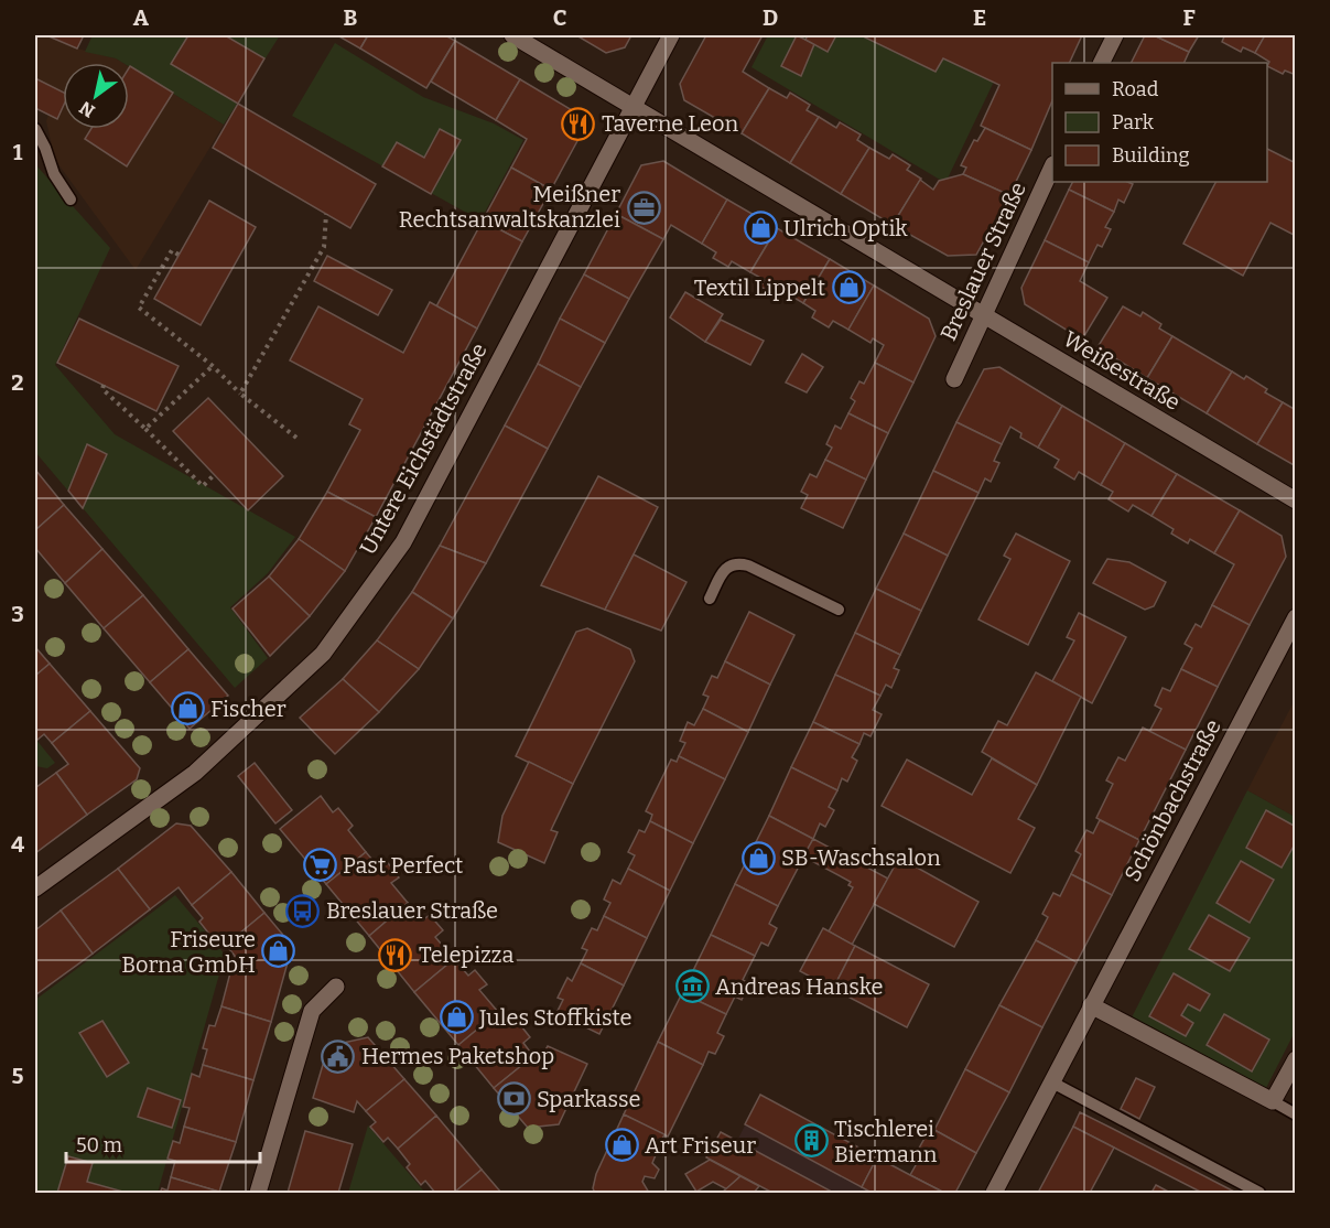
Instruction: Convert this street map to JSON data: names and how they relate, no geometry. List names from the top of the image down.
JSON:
{
  "streets": {
    "street": [
      "Breslauer Straße",
      "Weißestraße",
      "Untere Eichstädtstraße",
      "Schönbachstraße"
    ]
  },
  "crossings": [
    ["Breslauer Straße", "Weißestraße"],
    ["Weißestraße", "Untere Eichstädtstraße"]
  ],
  "places": {
    "restaurant": ["Taverne Leon", "Telepizza"],
    "office": ["Meißner Rechtsanwaltskanzlei"],
    "shop": [
      "Ulrich Optik",
      "Textil Lippelt",
      "Fischer",
      "SB-Waschsalon",
      "Friseure Borna GmbH",
      "Jules Stoffkiste",
      "Art Friseur"
    ],
    "supermarket": ["Past Perfect"],
    "bus stop": ["Breslauer Straße"],
    "museum": ["Andreas Hanske"],
    "public building": ["Hermes Paketshop"],
    "bank": ["Sparkasse"],
    "building": ["Tischlerei Biermann"]
  },
  "legend": ["Road", "Park", "Building"],
  "scale_bar": "50 m",
  "north": "bottom left",
  "grid": {
    "columns": [
      "A",
      "B",
      "C",
      "D",
      "E",
      "F"
    ],
    "rows": [
      "1",
      "2",
      "3",
      "4",
      "5"
    ]
  }
}
